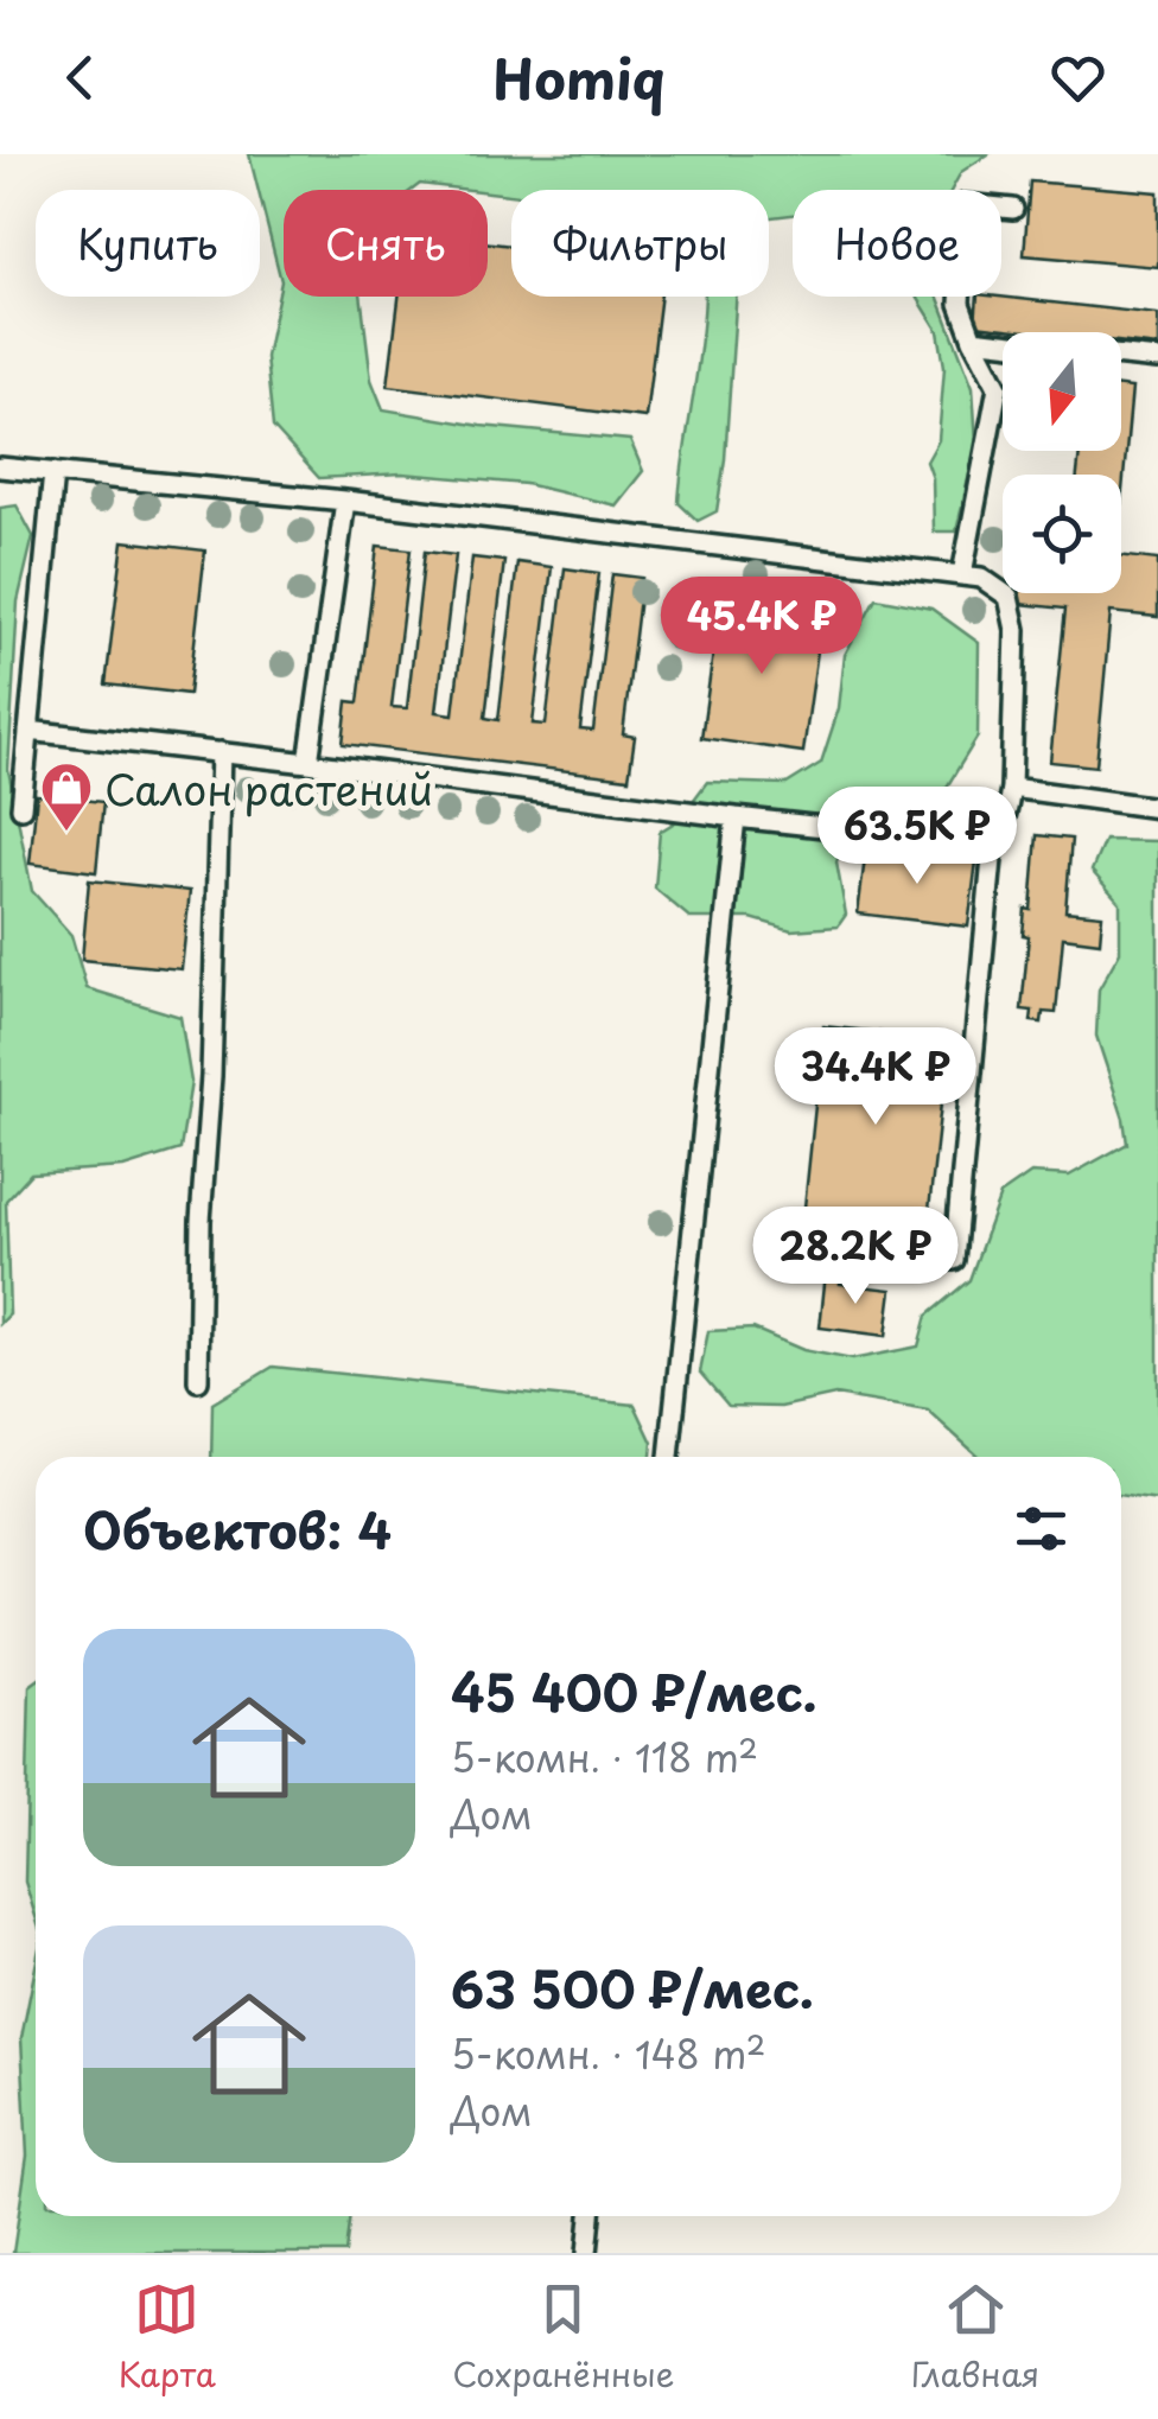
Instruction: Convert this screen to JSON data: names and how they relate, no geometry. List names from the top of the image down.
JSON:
{
  "places": {
    "shop": ["Салон растений"]
  },
  "north": "bottom",
  "page": {
    "header": "Homiq",
    "chip": [
      "Купить",
      "Снять",
      "Фильтры",
      "Новое"
    ],
    "price": [
      "45.4K ₽",
      "63.5K ₽",
      "34.4K ₽",
      "28.2K ₽"
    ],
    "heading": "Объектов: 4",
    "list": [
      {
        "name": "45 400 ₽/мес.",
        "note": "5-комн. · 118 m² · Дом"
      },
      {
        "name": "63 500 ₽/мес.",
        "note": "5-комн. · 148 m² · Дом"
      }
    ],
    "tabs": ["Карта", "Сохранённые", "Главная"]
  }
}
